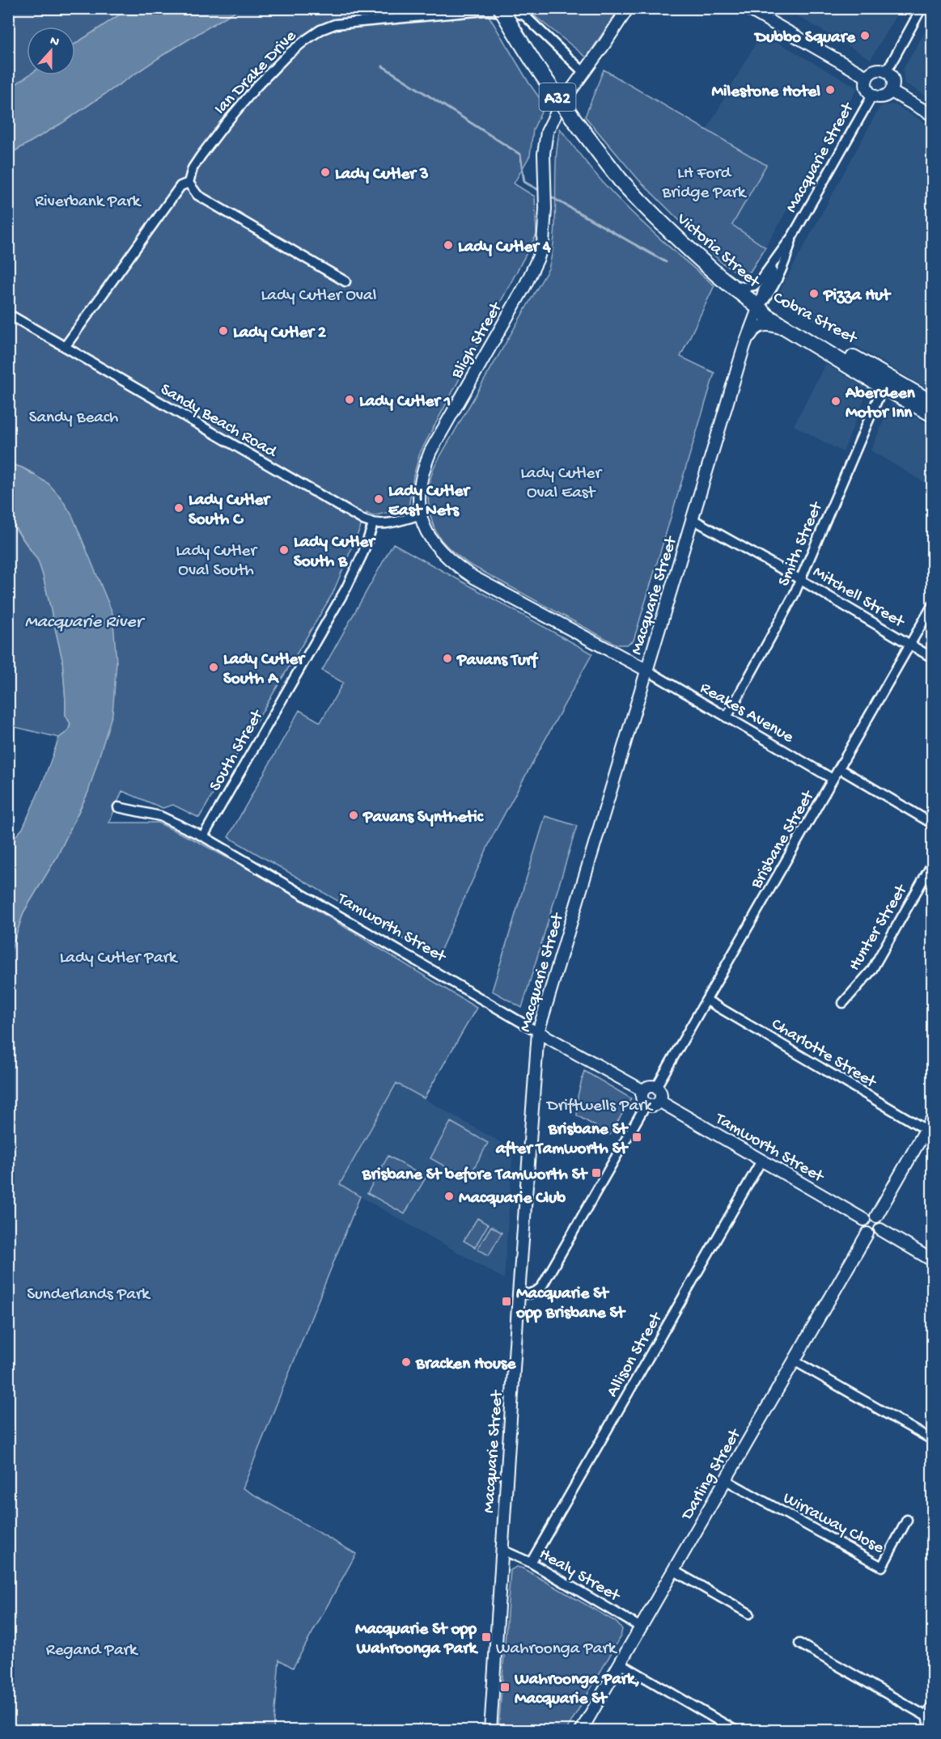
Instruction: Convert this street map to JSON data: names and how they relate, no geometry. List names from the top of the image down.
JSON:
{
  "streets": {
    "highway": ["A32", "Victoria Street", "Cobra Street"],
    "street": [
      "Ian Drake Drive",
      "Macquarie Street",
      "Bligh Street",
      "Sandy Beach Road",
      "Smith Street",
      "Mitchell Street",
      "Reakes Avenue",
      "South Street",
      "Brisbane Street",
      "Tamworth Street",
      "Hunter Street",
      "Charlotte Street",
      "Allison Street",
      "Darling Street",
      "Wirraway Close",
      "Healy Street"
    ]
  },
  "crossings": [
    ["Ian Drake Drive", "Bligh Street"],
    ["Ian Drake Drive", "Sandy Beach Road"],
    ["Macquarie Street", "Victoria Street"],
    ["Macquarie Street", "Cobra Street"],
    ["Macquarie Street", "Bligh Street"],
    ["Macquarie Street", "Mitchell Street"],
    ["Macquarie Street", "Reakes Avenue"],
    ["Macquarie Street", "Tamworth Street"],
    ["Macquarie Street", "Healy Street"],
    ["Victoria Street", "Cobra Street"],
    ["Cobra Street", "Smith Street"],
    ["Bligh Street", "Reakes Avenue"],
    ["Sandy Beach Road", "South Street"],
    ["Smith Street", "Mitchell Street"],
    ["Smith Street", "Reakes Avenue"],
    ["Mitchell Street", "Brisbane Street"],
    ["Reakes Avenue", "Brisbane Street"],
    ["South Street", "Tamworth Street"],
    ["Brisbane Street", "Tamworth Street"],
    ["Brisbane Street", "Charlotte Street"],
    ["Tamworth Street", "Allison Street"],
    ["Tamworth Street", "Darling Street"],
    ["Allison Street", "Healy Street"],
    ["Darling Street", "Wirraway Close"],
    ["Darling Street", "Healy Street"]
  ],
  "water": ["Macquarie River"],
  "parks": [
    "LH Ford Bridge Park",
    "Riverbank Park",
    "Lady Cutler Oval",
    "Sandy Beach",
    "Lady Cutler Oval East",
    "Lady Cutler Oval South",
    "Lady Cutler Park",
    "Driftwells Park",
    "Sunderlands Park",
    "Wahroonga Park",
    "Regand Park"
  ],
  "places": {
    "other": [
      "Dubbo Square",
      "Milestone Hotel",
      "Lady Cutler 3",
      "Lady Cutler 4",
      "Pizza Hut",
      "Lady Cutler 2",
      "Lady Cutler 1",
      "Aberdeen Motor Inn",
      "Lady Cutler East Nets",
      "Lady Cutler South C",
      "Lady Cutler South B",
      "Pavans Turf",
      "Lady Cutler South A",
      "Pavans Synthetic",
      "Macquarie Club",
      "Bracken House"
    ],
    "transit": [
      "Brisbane St after Tamworth St",
      "Brisbane St before Tamworth St",
      "Macquarie St opp Brisbane St",
      "Macquarie St opp Wahroonga Park",
      "Wahroonga Park, Macquarie St"
    ]
  },
  "north": "top"
}
